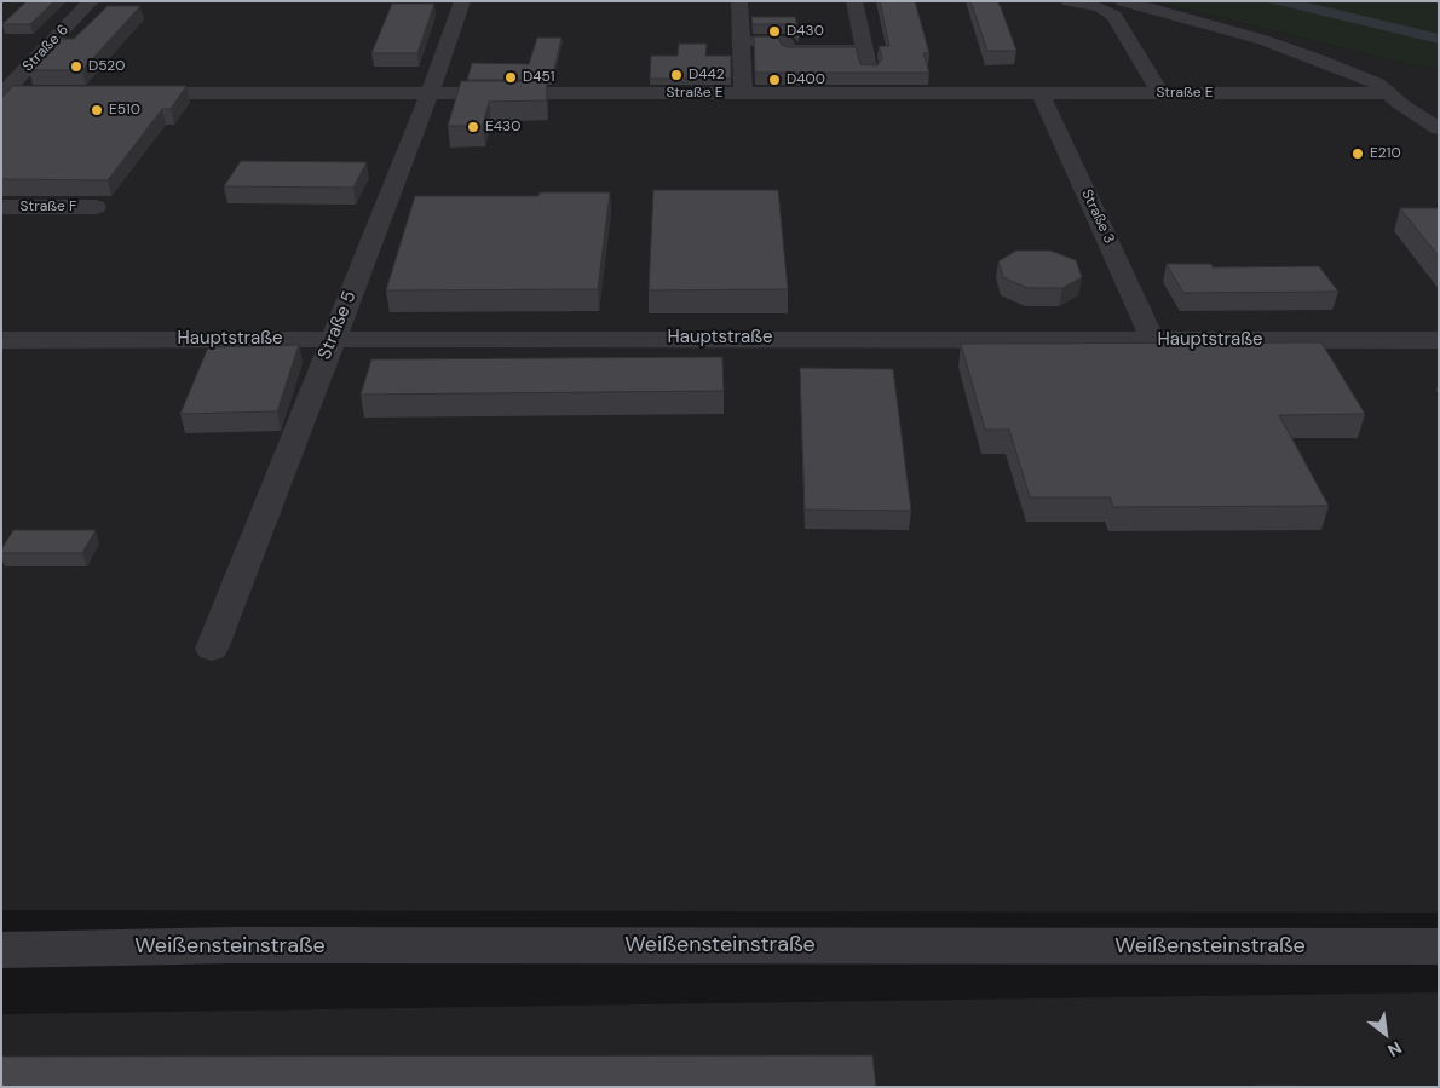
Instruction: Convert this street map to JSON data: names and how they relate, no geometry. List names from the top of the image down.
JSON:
{
  "streets": {
    "street": [
      "Straße 6",
      "Straße E",
      "Straße F",
      "Straße 3",
      "Straße 5",
      "Hauptstraße",
      "Weißensteinstraße"
    ]
  },
  "crossings": [
    ["Straße E", "Straße 3"],
    ["Straße E", "Straße 5"],
    ["Straße 3", "Hauptstraße"],
    ["Straße 5", "Hauptstraße"]
  ],
  "places": [
    "D430",
    "D520",
    "D442",
    "D451",
    "D400",
    "E510",
    "E430",
    "E210"
  ],
  "north": "bottom right"
}
